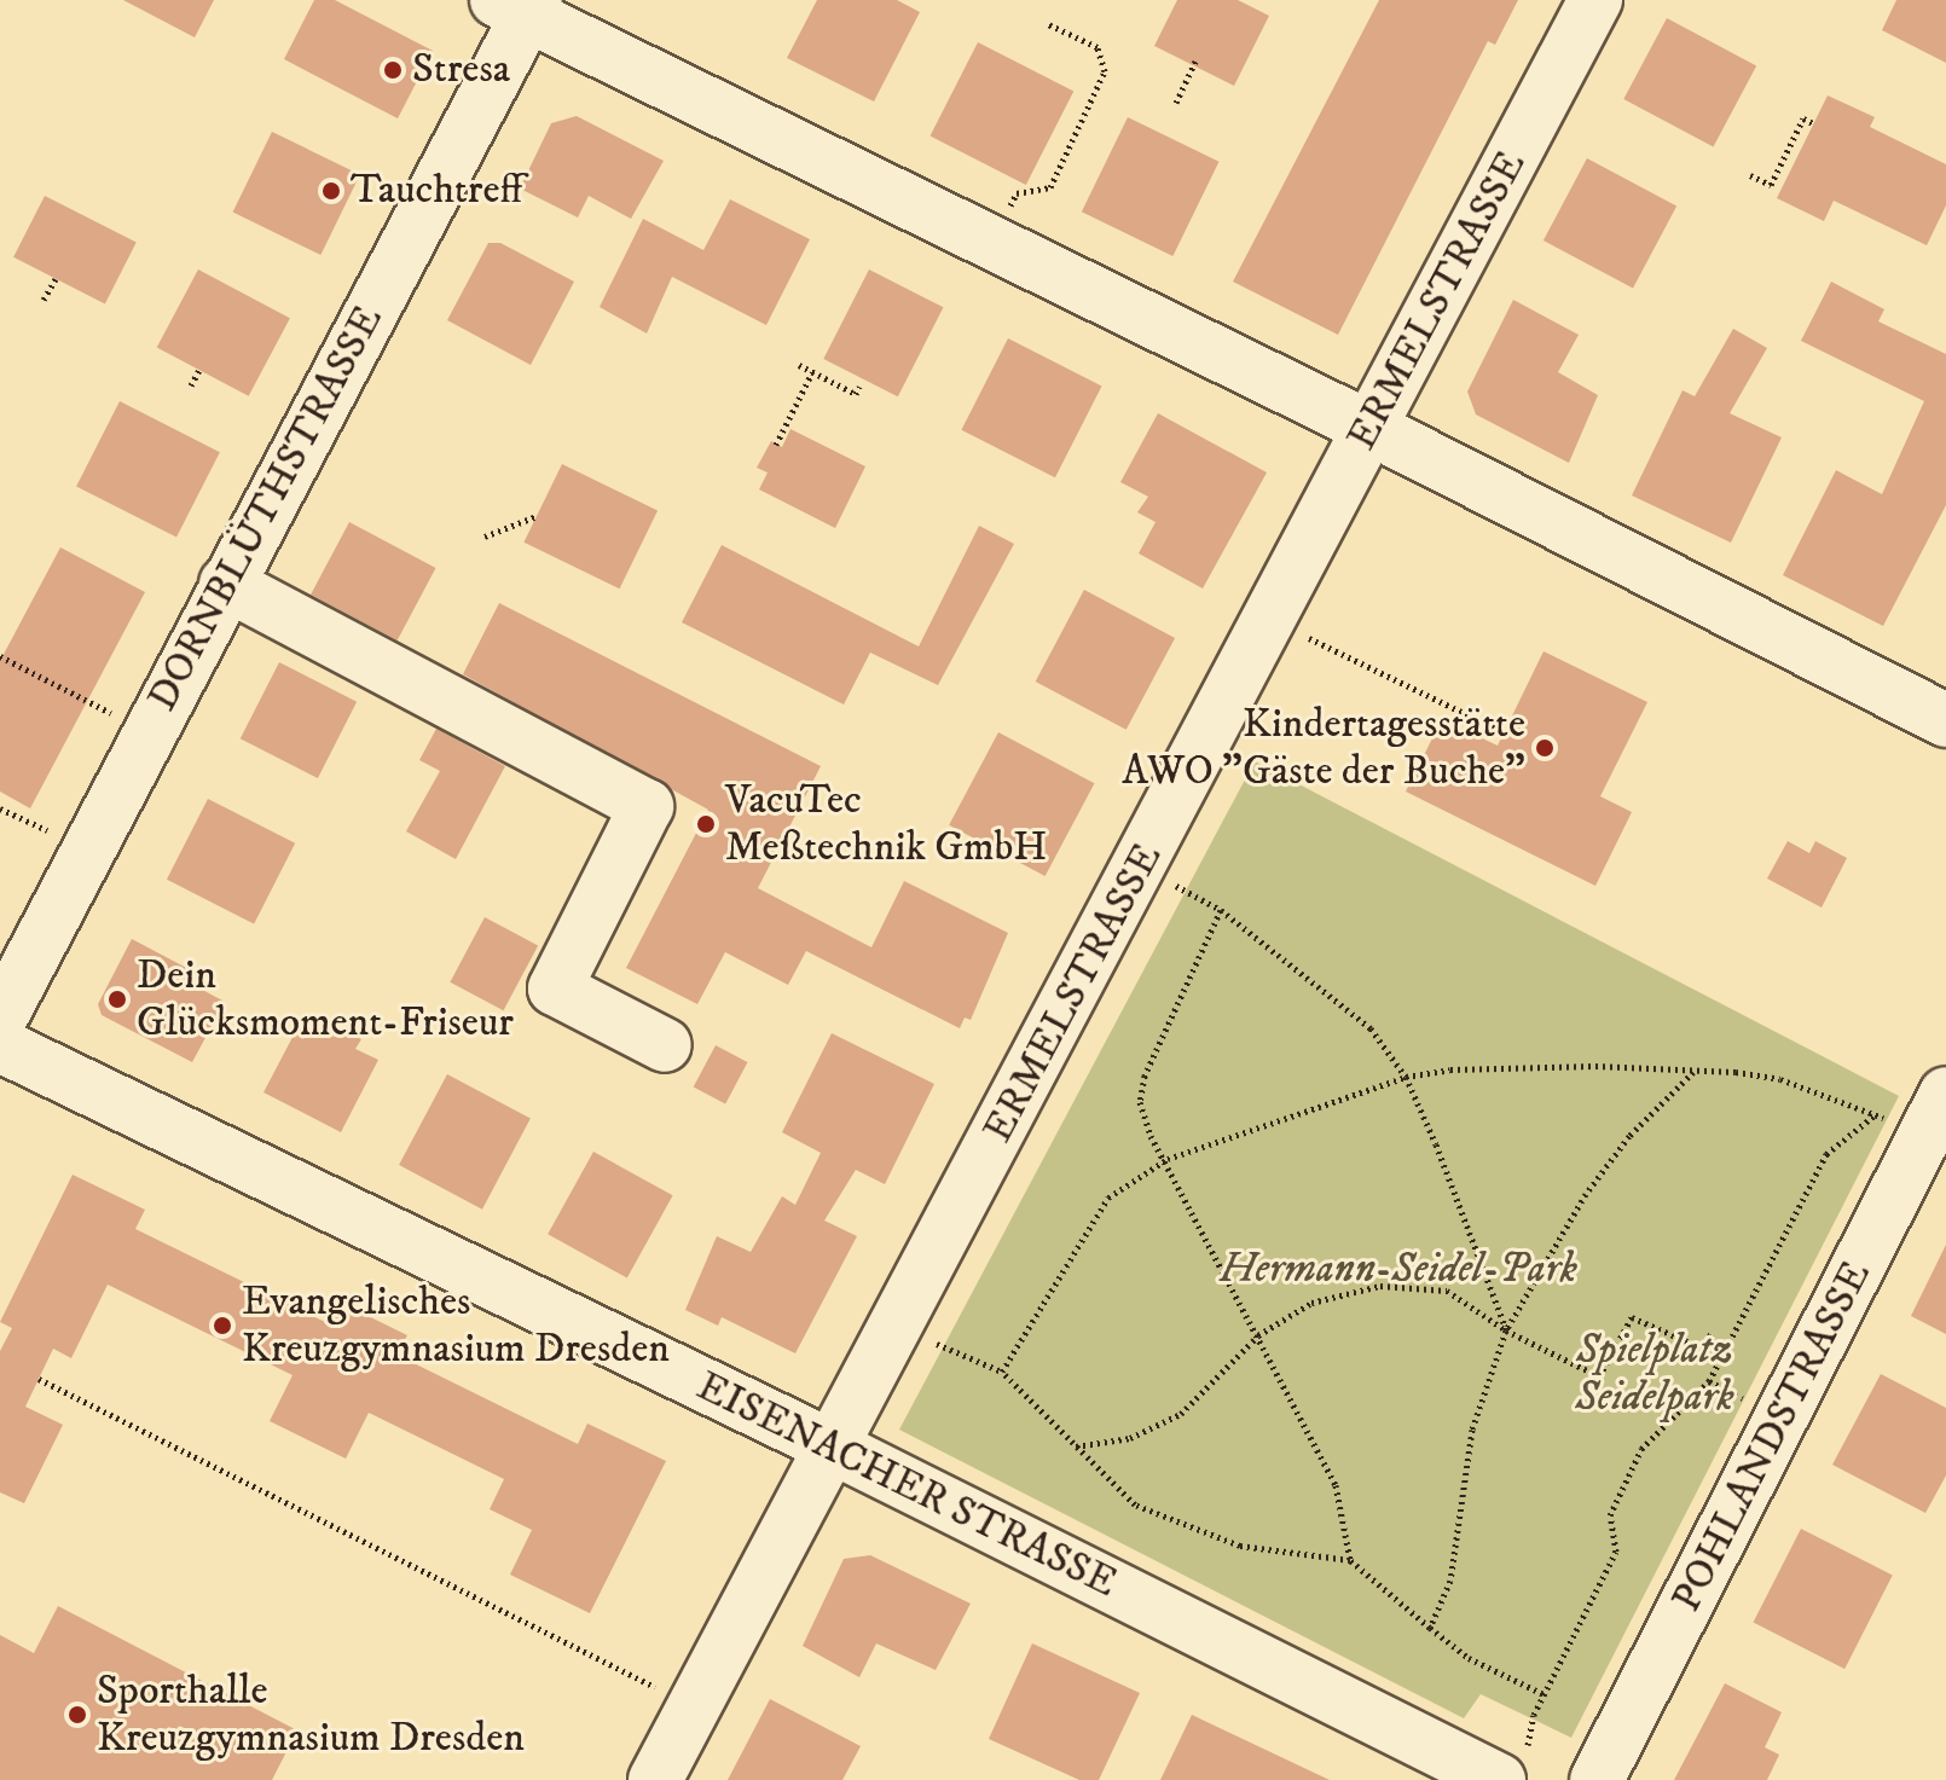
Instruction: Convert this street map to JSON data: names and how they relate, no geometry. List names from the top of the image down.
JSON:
{
  "streets": {
    "street": [
      "ERMELSTRASSE",
      "DORNBLÜTHSTRASSE",
      "POHLANDSTRASSE",
      "EISENACHER STRASSE"
    ]
  },
  "crossings": [
    ["ERMELSTRASSE", "EISENACHER STRASSE"]
  ],
  "parks": ["Hermann-Seidel-Park", "Spielplatz Seidelpark"],
  "places": [
    "Stresa",
    "Tauchtreff",
    "Kindertagesstätte AWO \"Gäste der Buche\"",
    "VacuTec Meßtechnik GmbH",
    "Dein Glücksmoment-Friseur",
    "Evangelisches Kreuzgymnasium Dresden",
    "Sporthalle Kreuzgymnasium Dresden"
  ]
}
